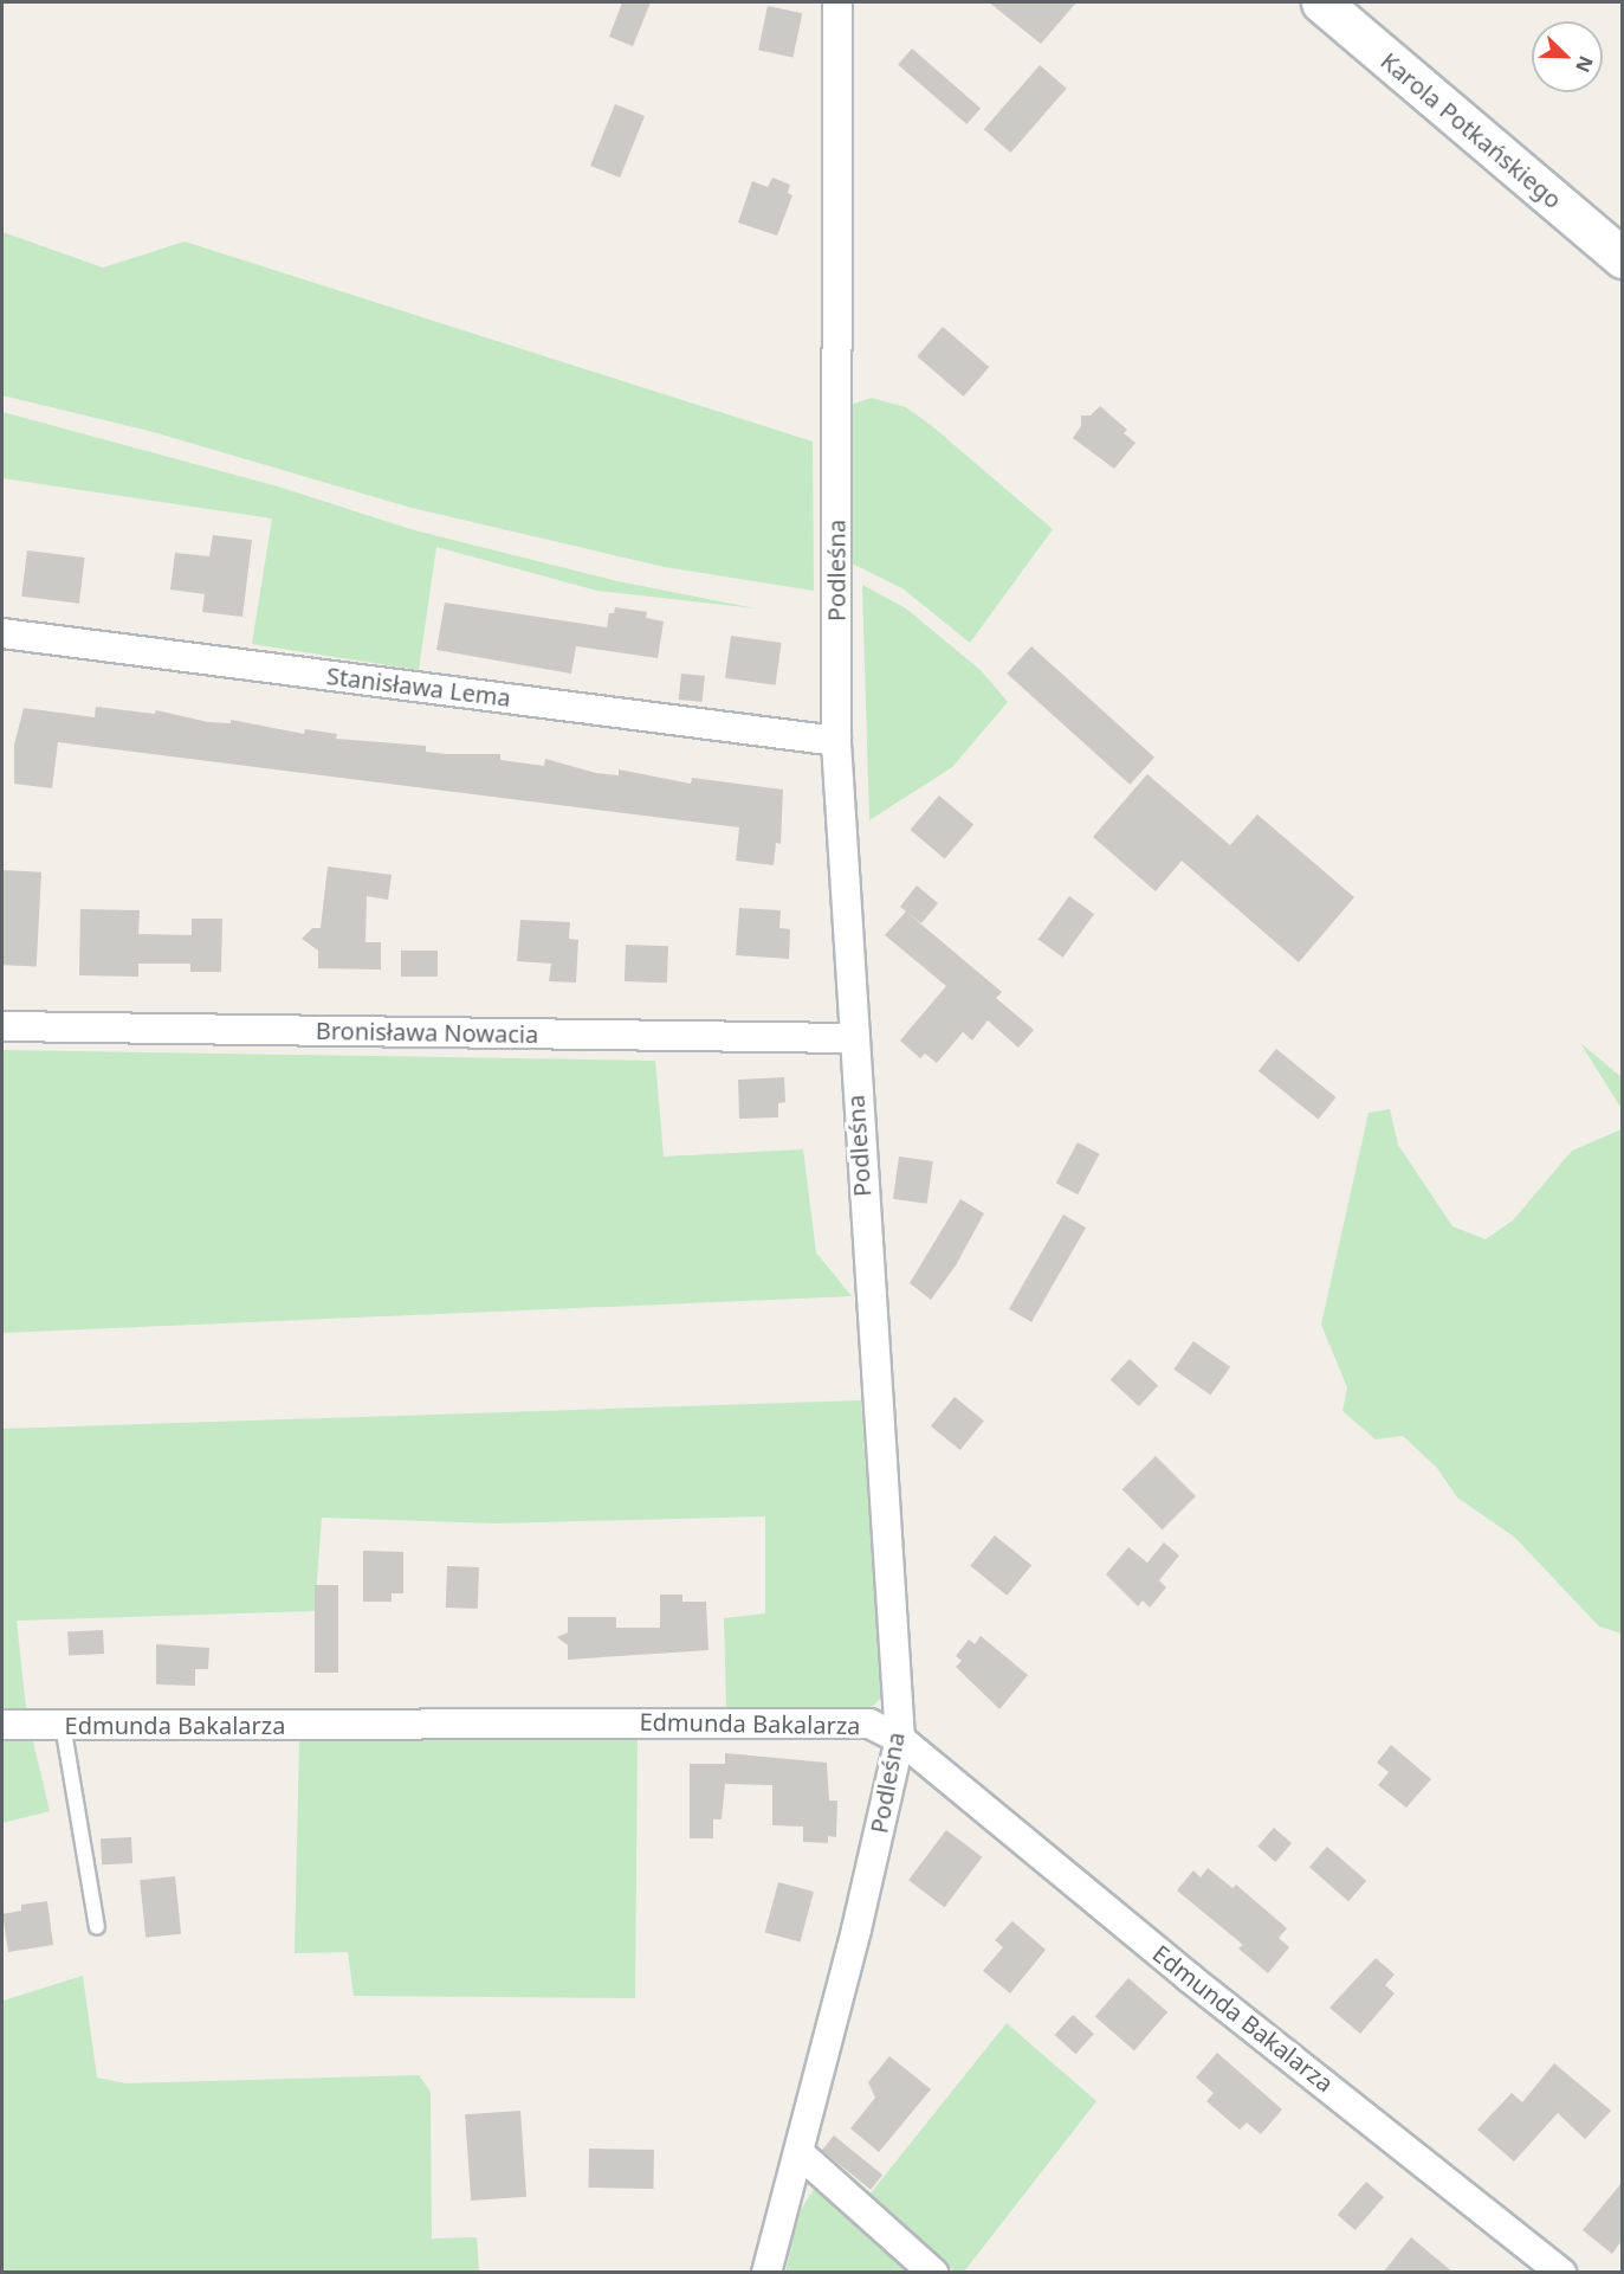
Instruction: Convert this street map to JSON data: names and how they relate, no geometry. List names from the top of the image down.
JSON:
{
  "streets": {
    "street": [
      "Karola Potkańskiego",
      "Podleśna",
      "Stanisława Lema",
      "Bronisława Nowacia",
      "Edmunda Bakalarza"
    ]
  },
  "crossings": [
    ["Podleśna", "Stanisława Lema"],
    ["Podleśna", "Bronisława Nowacia"],
    ["Podleśna", "Edmunda Bakalarza"]
  ],
  "north": "bottom right"
}
